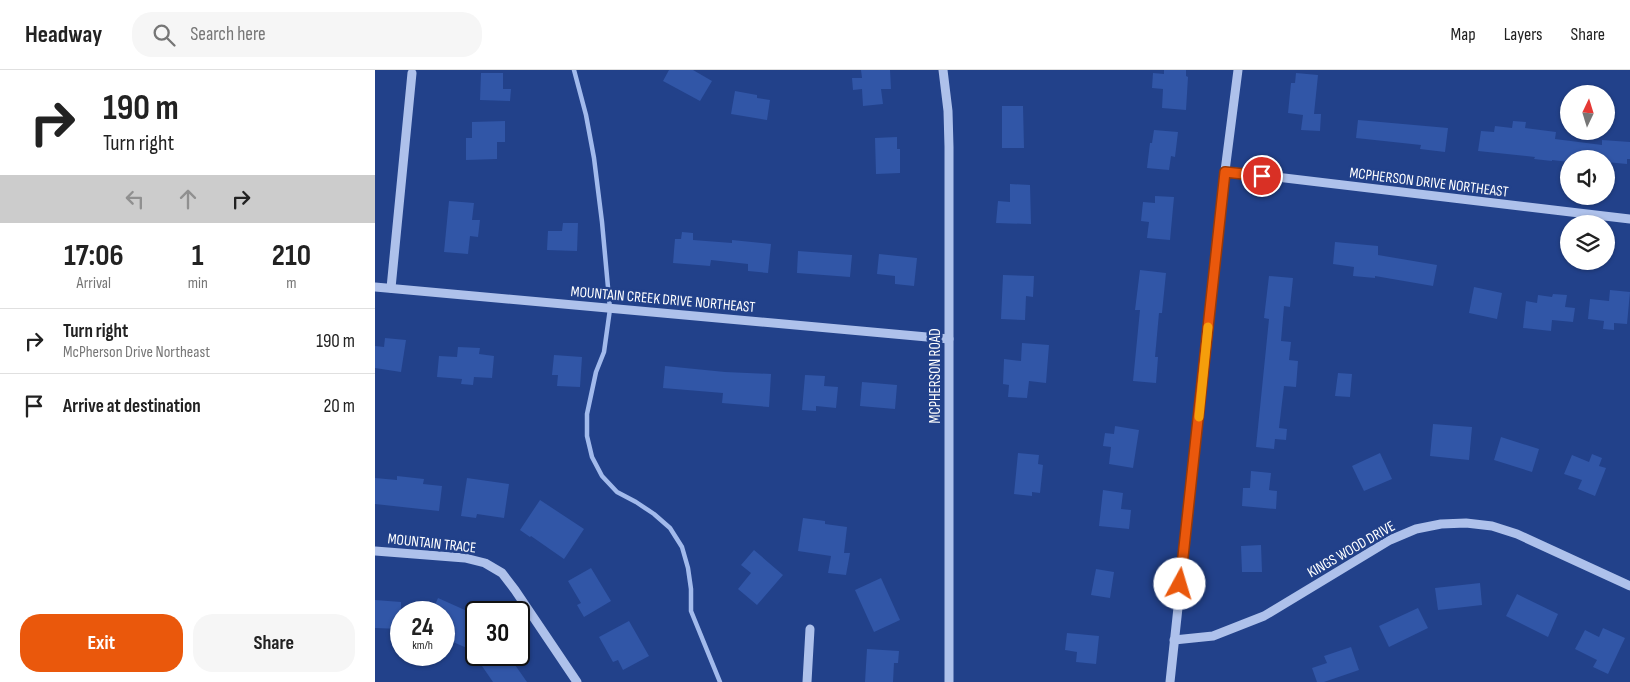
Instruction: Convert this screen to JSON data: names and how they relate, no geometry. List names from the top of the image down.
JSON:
{
  "streets": {
    "street": [
      "MCPHERSON DRIVE NORTHEAST",
      "MOUNTAIN CREEK DRIVE NORTHEAST",
      "MCPHERSON ROAD",
      "MOUNTAIN TRACE",
      "KINGS WOOD DRIVE"
    ]
  },
  "crossings": [
    ["MOUNTAIN CREEK DRIVE NORTHEAST", "MCPHERSON ROAD"]
  ],
  "north": "top",
  "page": {
    "header": "Headway",
    "search": "Search here",
    "nav": ["Map", "Layers", "Share"],
    "turn": ["190 m", "Turn right"],
    "eta": [
      "17:06",
      "Arrival",
      "1",
      "min",
      "210",
      "m"
    ],
    "list": [
      {
        "name": "Turn right",
        "note": "McPherson Drive Northeast",
        "value": "190 m"
      },
      {
        "name": "Arrive at destination",
        "value": "20 m"
      }
    ],
    "speed": "24 km/h",
    "limit": "30",
    "buttons": ["Exit", "Share"]
  }
}
